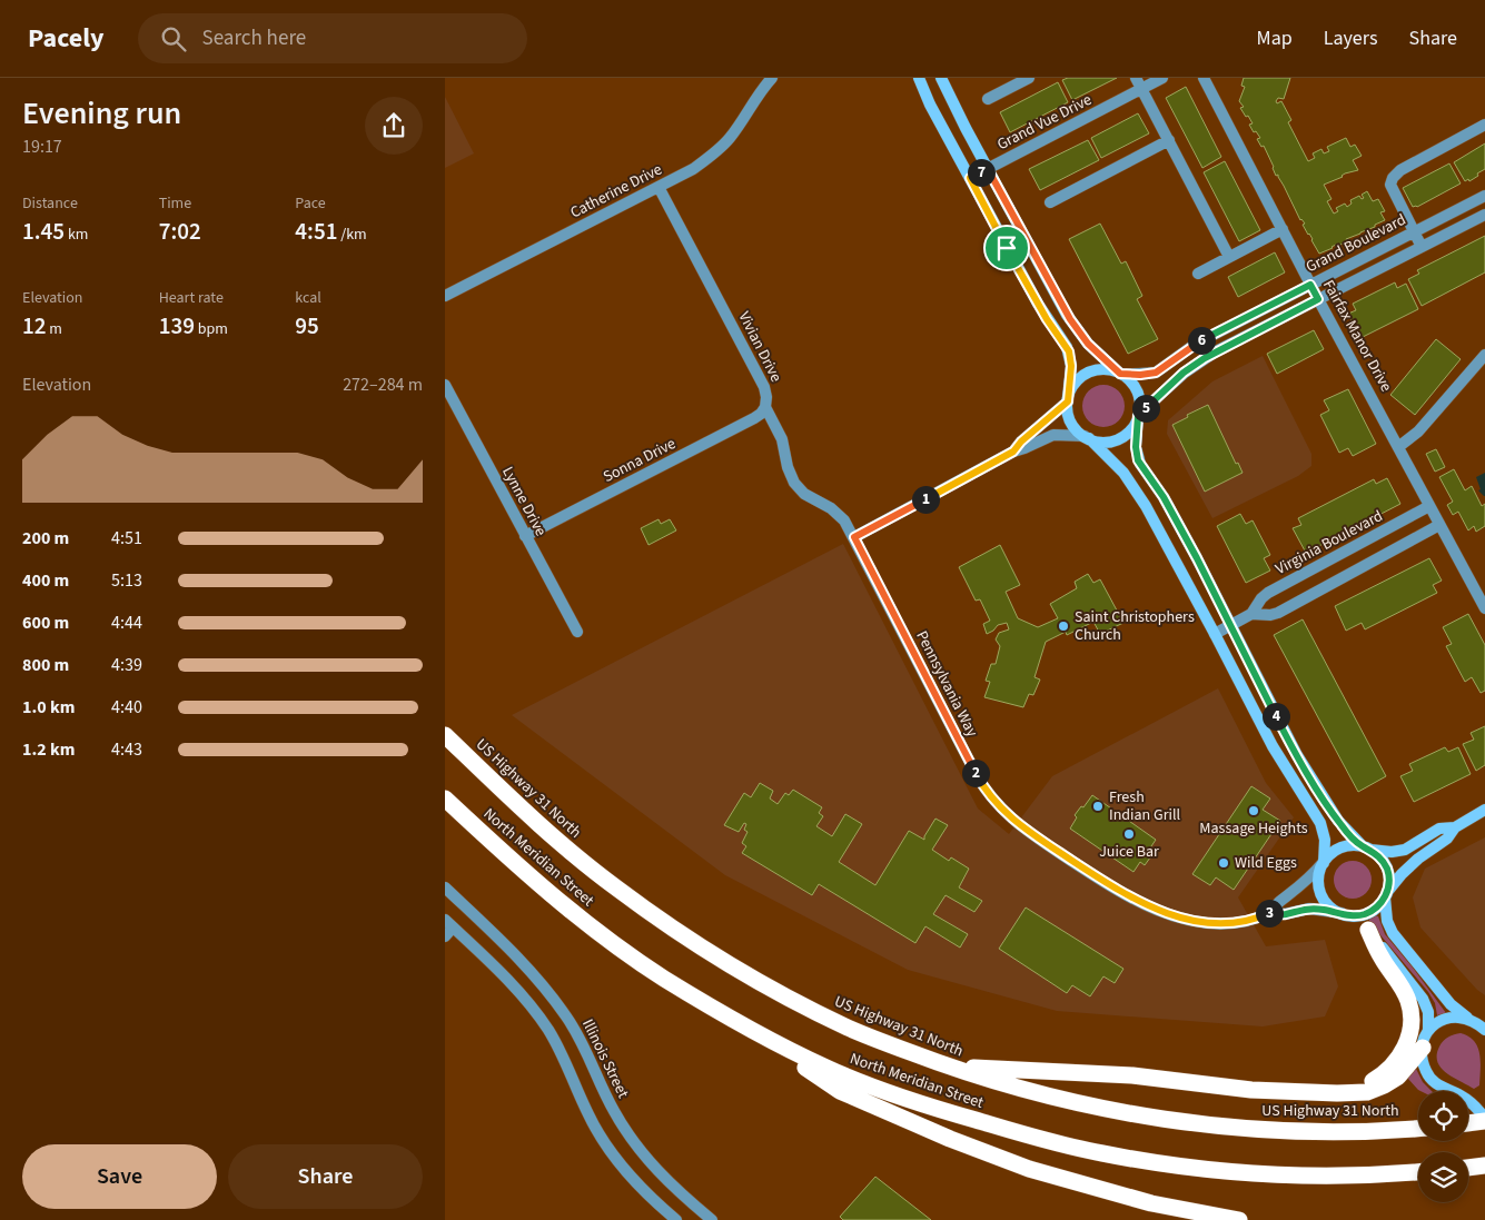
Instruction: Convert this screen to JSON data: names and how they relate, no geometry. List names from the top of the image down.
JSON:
{
  "streets": {
    "highway": ["US Highway 31 North", "North Meridian Street"],
    "street": [
      "Grand Vue Drive",
      "Catherine Drive",
      "Grand Boulevard",
      "Fairfax Manor Drive",
      "Vivian Drive",
      "Sonna Drive",
      "Lynne Drive",
      "Virginia Boulevard",
      "Pennsylvania Way",
      "Illinois Street"
    ]
  },
  "crossings": [
    ["Catherine Drive", "Vivian Drive"],
    ["Grand Boulevard", "Fairfax Manor Drive"],
    ["Fairfax Manor Drive", "Virginia Boulevard"],
    ["Vivian Drive", "Sonna Drive"],
    ["Vivian Drive", "Pennsylvania Way"],
    ["Sonna Drive", "Lynne Drive"]
  ],
  "places": [
    "Saint Christophers Church",
    "Fresh Indian Grill",
    "Massage Heights",
    "Juice Bar",
    "Wild Eggs"
  ],
  "page": {
    "header": "Pacely",
    "search": "Search here",
    "nav": ["Map", "Layers", "Share"],
    "heading": ["Evening run", "19:17"],
    "pins": [
      "7",
      "6",
      "5",
      "1",
      "4",
      "2",
      "3"
    ],
    "stats": [
      ["Distance", "1.45 km"],
      ["Time", "7:02"],
      ["Pace", "4:51 /km"],
      ["Elevation", "12 m"],
      ["Heart rate", "139 bpm"],
      ["kcal", "95"]
    ],
    "chart": ["Elevation", "272–284 m"],
    "list": [
      {
        "name": "200 m",
        "note": "4:51"
      },
      {
        "name": "400 m",
        "note": "5:13"
      },
      {
        "name": "600 m",
        "note": "4:44"
      },
      {
        "name": "800 m",
        "note": "4:39"
      },
      {
        "name": "1.0 km",
        "note": "4:40"
      },
      {
        "name": "1.2 km",
        "note": "4:43"
      }
    ],
    "buttons": ["Save", "Share"]
  }
}
